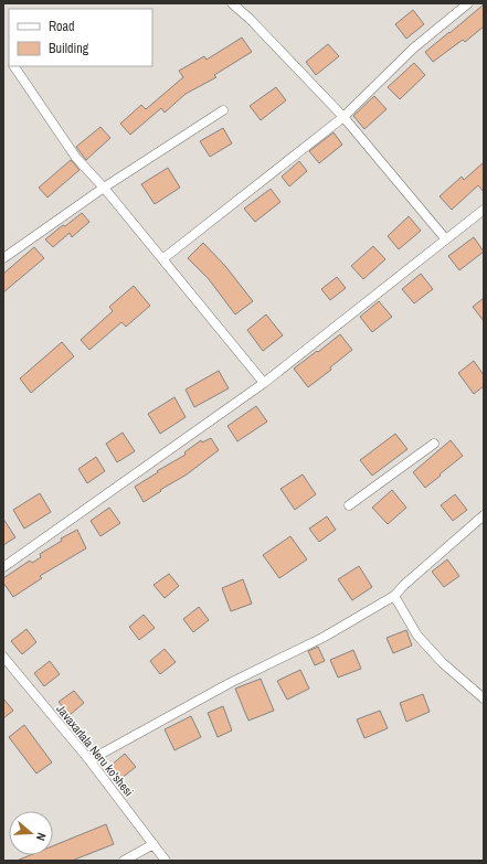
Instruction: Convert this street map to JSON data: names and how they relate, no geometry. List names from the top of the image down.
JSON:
{
  "streets": {
    "street": ["Javaxarlala Neru ko'shesi"]
  },
  "legend": ["Road", "Building"],
  "north": "right"
}
